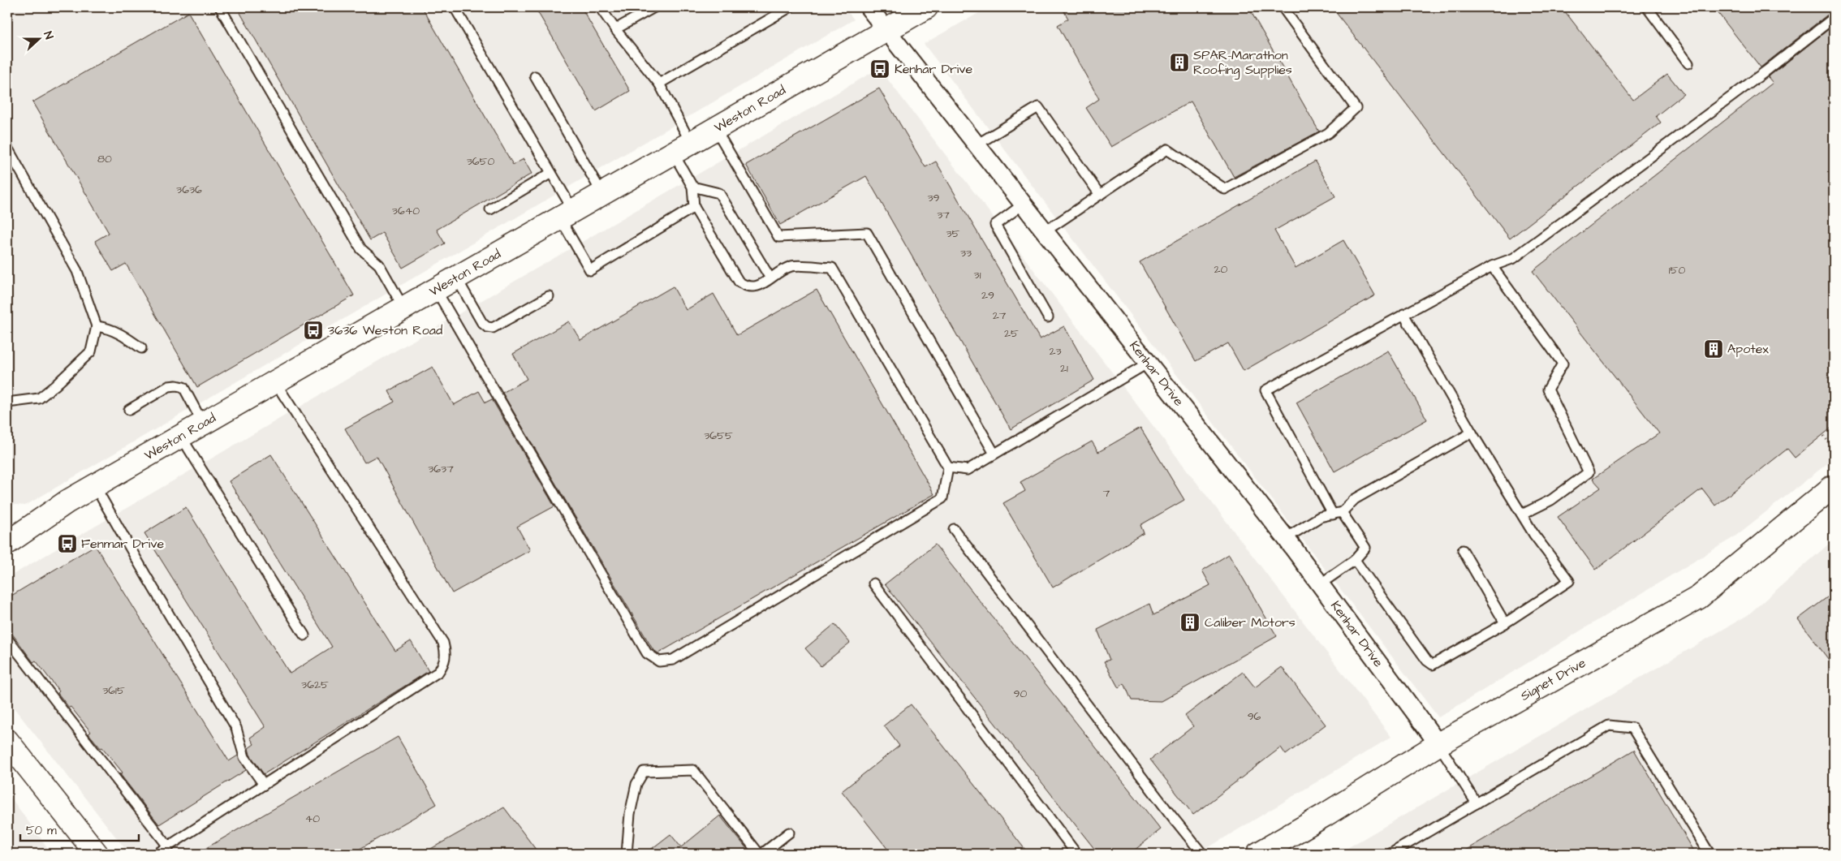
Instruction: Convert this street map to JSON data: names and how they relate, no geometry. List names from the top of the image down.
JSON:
{
  "streets": {
    "main road": ["Weston Road", "Signet Drive"],
    "street": ["Kenhar Drive"]
  },
  "crossings": [
    ["Weston Road", "Kenhar Drive"],
    ["Kenhar Drive", "Signet Drive"]
  ],
  "places": {
    "building": ["SPAR-Marathon Roofing Supplies", "Apotex", "Caliber Motors"],
    "bus stop": ["Kenhar Drive", "3636 Weston Road", "Fenmar Drive"]
  },
  "house_numbers": [
    "80",
    "3650",
    "3636",
    "39",
    "3640",
    "37",
    "35",
    "33",
    "20",
    "150",
    "31",
    "29",
    "27",
    "25",
    "23",
    "21",
    "3655",
    "3637",
    "7",
    "3625",
    "3615",
    "90",
    "96",
    "40"
  ],
  "scale_bar": "50 m",
  "north": "right"
}
